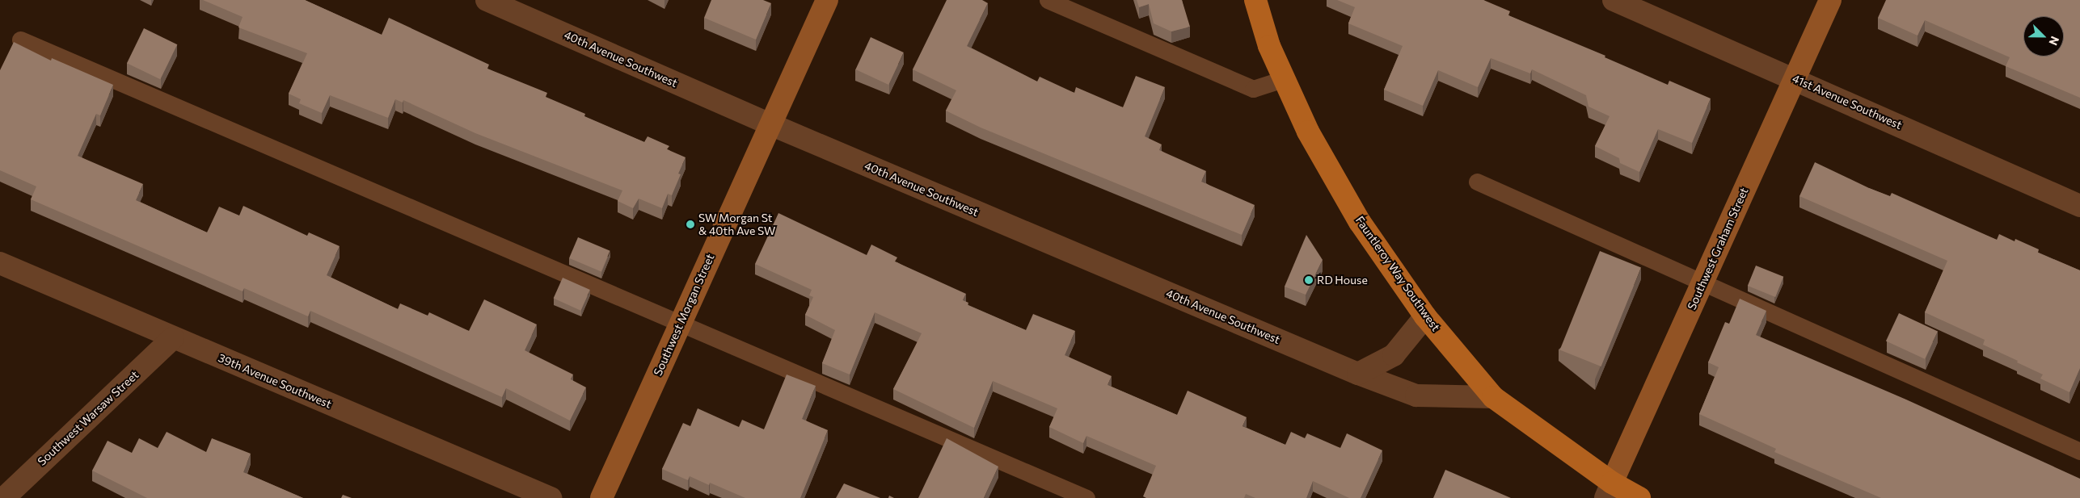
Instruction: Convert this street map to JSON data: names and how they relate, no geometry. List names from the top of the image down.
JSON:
{
  "streets": {
    "main road": ["Fauntleroy Way Southwest"],
    "street": [
      "40th Avenue Southwest",
      "41st Avenue Southwest",
      "Southwest Graham Street",
      "Southwest Morgan Street",
      "39th Avenue Southwest",
      "Southwest Warsaw Street"
    ]
  },
  "crossings": [
    ["40th Avenue Southwest", "Fauntleroy Way Southwest"],
    ["40th Avenue Southwest", "Southwest Morgan Street"],
    ["41st Avenue Southwest", "Southwest Graham Street"],
    ["Southwest Graham Street", "Fauntleroy Way Southwest"],
    ["39th Avenue Southwest", "Southwest Warsaw Street"]
  ],
  "places": ["SW Morgan St & 40th Ave SW", "RD House"],
  "north": "bottom right"
}
